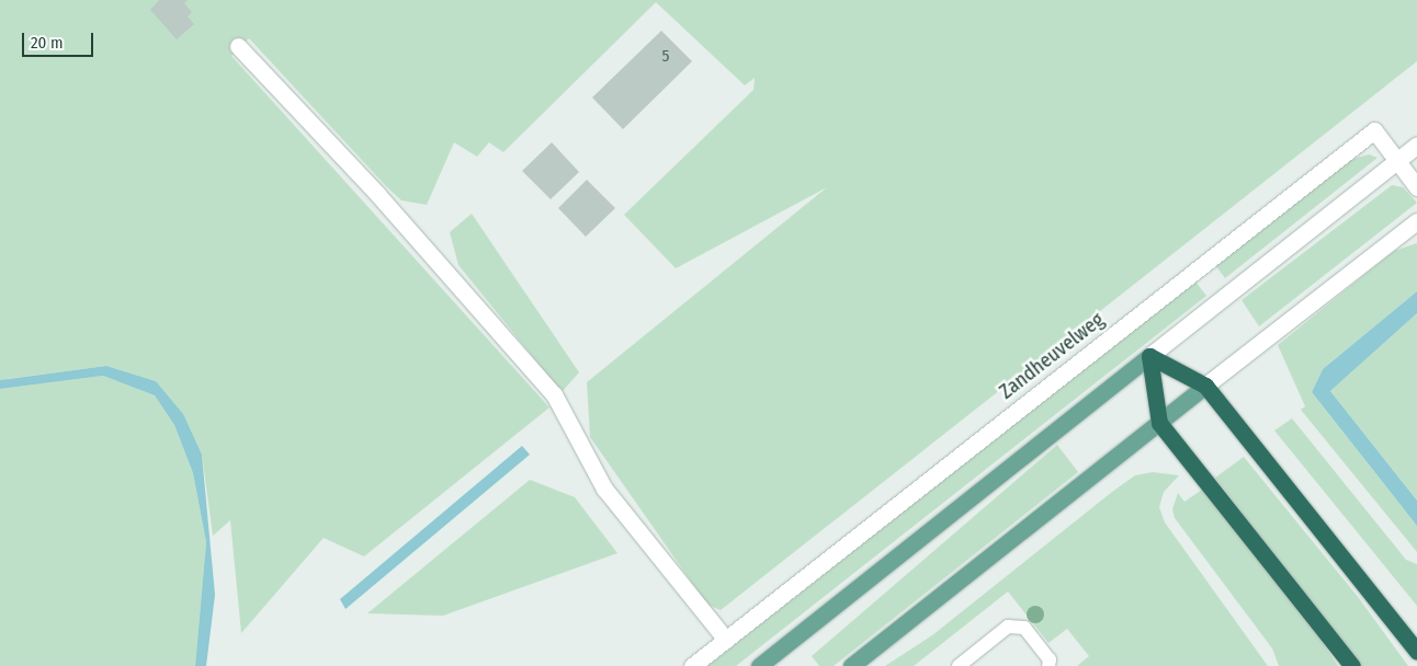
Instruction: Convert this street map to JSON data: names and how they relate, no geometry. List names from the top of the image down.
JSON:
{
  "streets": {
    "street": ["Zandheuvelweg"]
  },
  "house_numbers": ["5"],
  "scale_bar": "20 m"
}
